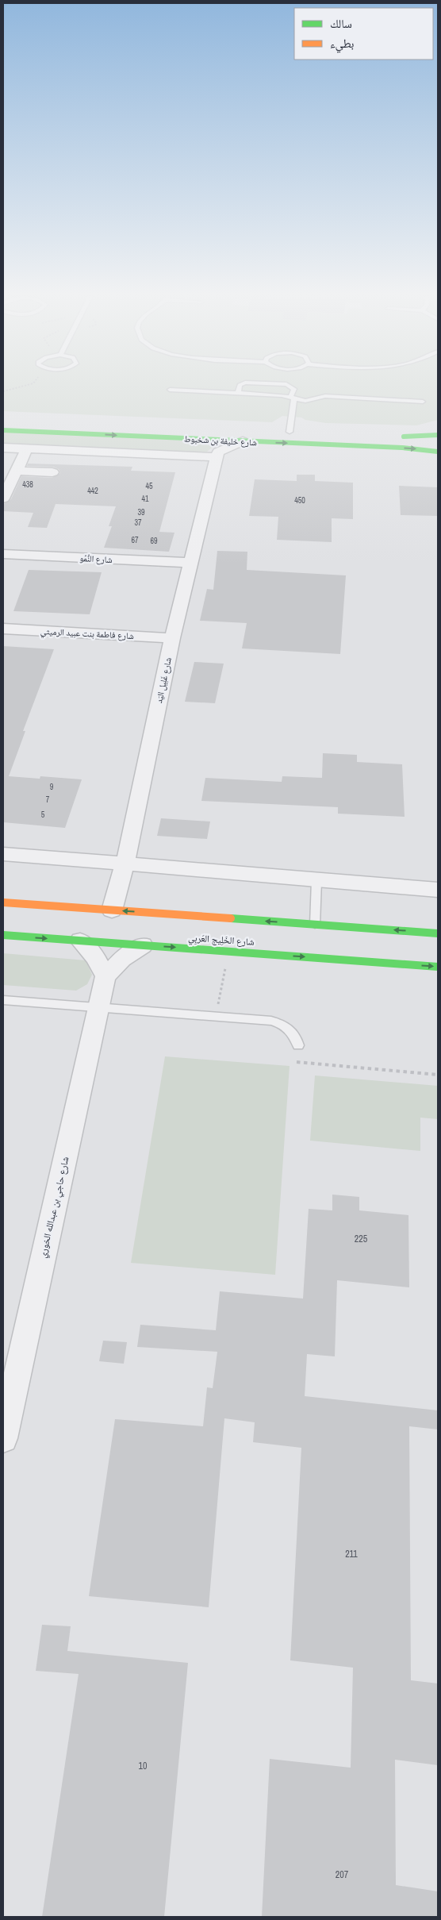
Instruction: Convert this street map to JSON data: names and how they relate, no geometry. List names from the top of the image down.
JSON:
{
  "streets": {
    "main road": ["شارع خليفة بن شخبوط", "شارع الخَلِيج العَربِي"],
    "street": [
      "شارع النُّمُو",
      "شارع فاطمة بنت عبيد الرميثي",
      "شارع غَلِيل اليَد",
      "شارع حاجي بن عبدالله الخوري"
    ]
  },
  "crossings": [
    ["شارع النُّمُو", "شارع غَلِيل اليَد"],
    ["شارع فاطمة بنت عبيد الرميثي", "شارع غَلِيل اليَد"]
  ],
  "one_way": ["شارع خليفة بن شخبوط"],
  "house_numbers": [
    "438",
    "45",
    "442",
    "41",
    "450",
    "39",
    "37",
    "67",
    "69",
    "9",
    "7",
    "5",
    "225",
    "211",
    "10",
    "207"
  ],
  "legend": ["سالك", "بطيء"]
}
